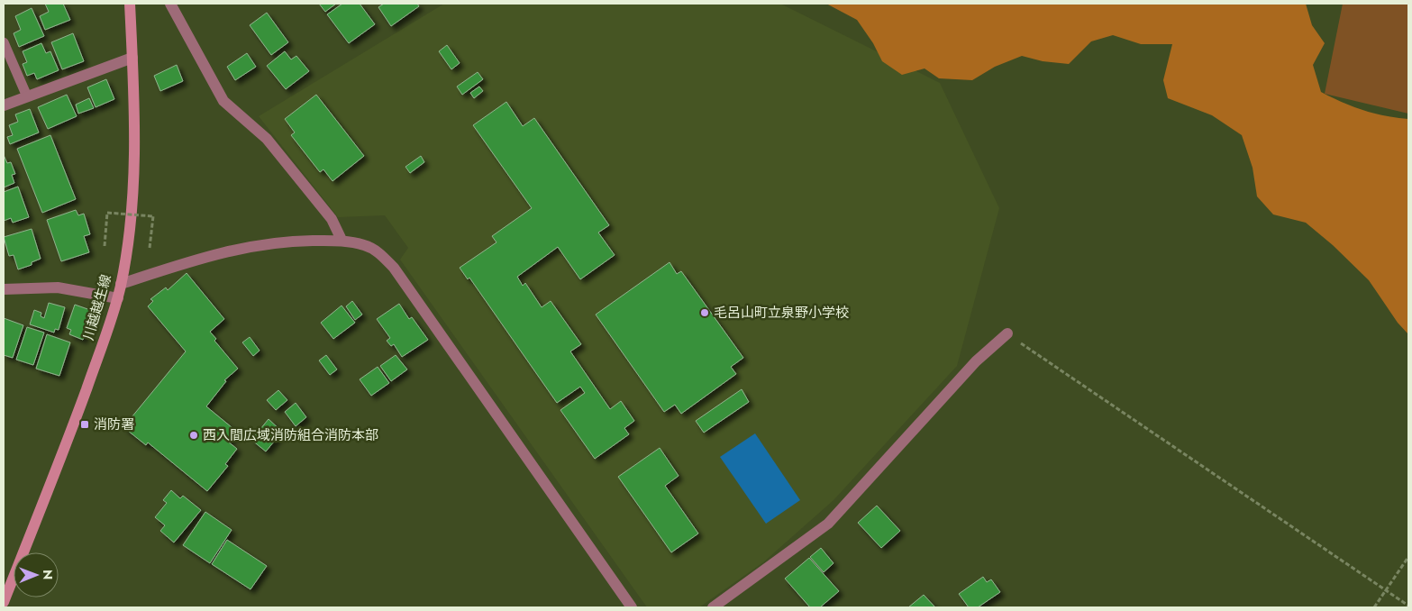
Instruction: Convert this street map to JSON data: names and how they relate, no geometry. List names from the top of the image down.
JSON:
{
  "streets": {
    "main road": ["川越越生線"]
  },
  "places": {
    "other": ["毛呂山町立泉野小学校", "西入間広域消防組合消防本部"],
    "transit": ["消防署"]
  },
  "north": "right"
}
